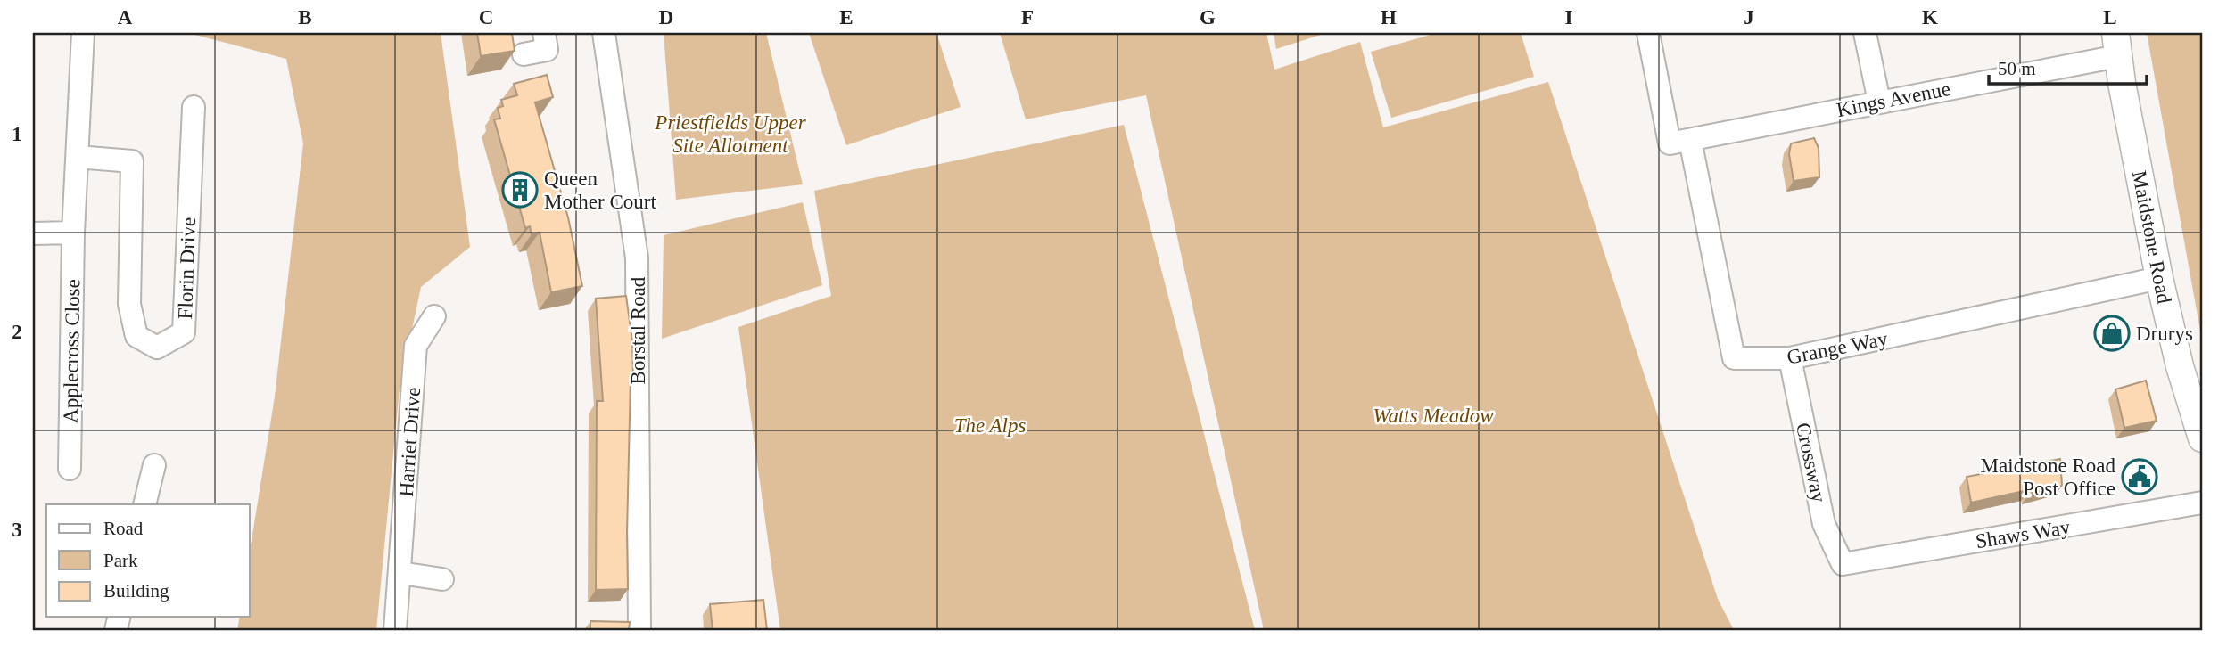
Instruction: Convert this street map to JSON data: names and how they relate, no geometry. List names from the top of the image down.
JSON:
{
  "streets": {
    "main road": ["Maidstone Road"],
    "street": [
      "Kings Avenue",
      "Florin Drive",
      "Borstal Road",
      "Grange Way",
      "Applecross Close",
      "Harriet Drive",
      "Crossway",
      "Shaws Way"
    ]
  },
  "crossings": [
    ["Kings Avenue", "Maidstone Road"],
    ["Kings Avenue", "Grange Way"],
    ["Maidstone Road", "Grange Way"],
    ["Florin Drive", "Applecross Close"],
    ["Grange Way", "Crossway"],
    ["Crossway", "Shaws Way"]
  ],
  "parks": ["Priestfields Upper Site Allotment", "Watts Meadow", "The Alps"],
  "places": {
    "building": ["Queen Mother Court"],
    "shop": ["Drurys"],
    "public building": ["Maidstone Road Post Office"]
  },
  "legend": ["Road", "Park", "Building"],
  "scale_bar": "50 m",
  "grid": {
    "columns": [
      "A",
      "B",
      "C",
      "D",
      "E",
      "F",
      "G",
      "H",
      "I",
      "J",
      "K",
      "L"
    ],
    "rows": ["1", "2", "3"]
  }
}
